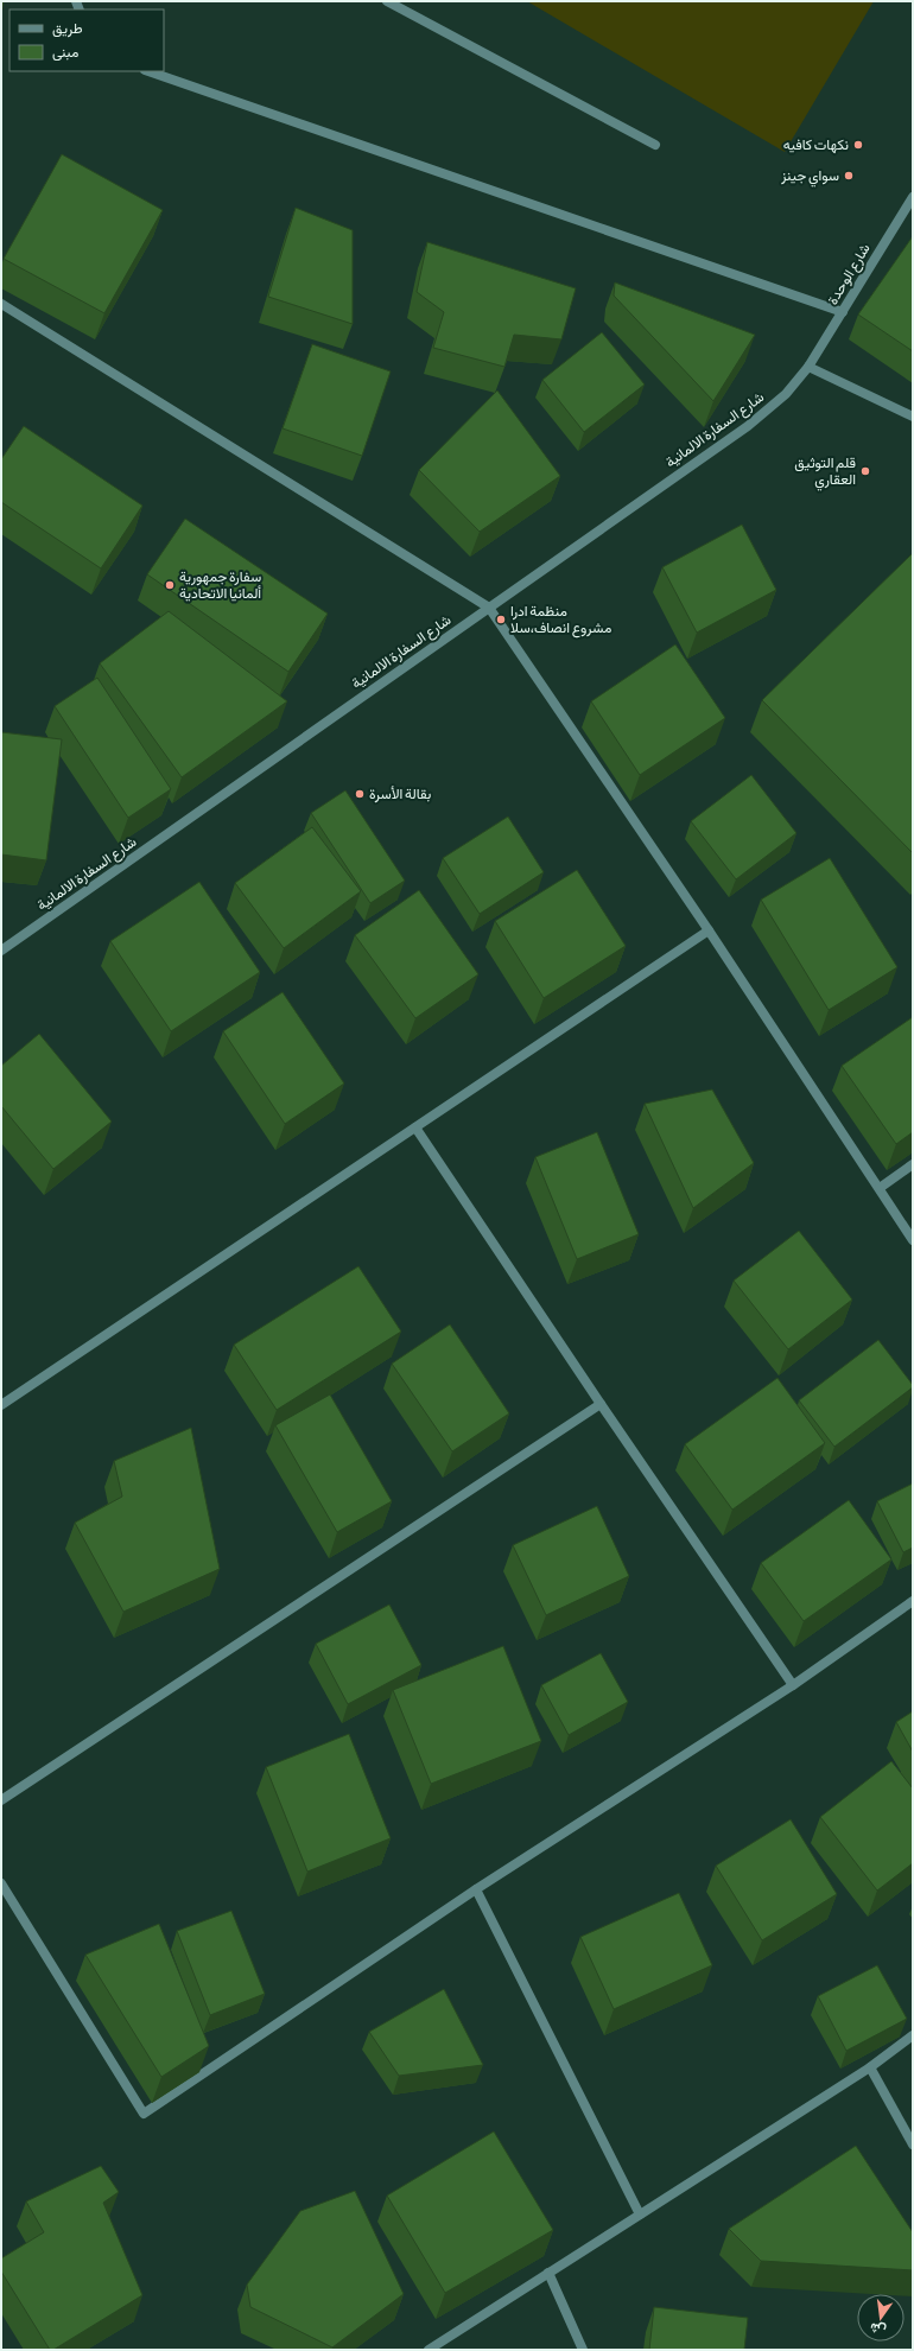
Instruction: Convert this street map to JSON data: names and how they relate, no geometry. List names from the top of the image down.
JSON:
{
  "streets": {
    "street": ["شارع الوحدة", "شارع السفارة الالمانية"]
  },
  "crossings": [
    ["شارع الوحدة", "شارع السفارة الالمانية"]
  ],
  "places": [
    "نكهات كافيه",
    "سواي جينز",
    "قلم التوثيق العقاري",
    "سفارة جمهورية ألمانيا الاتحادية",
    "منظمة ادرا مشروع انصاف،سلا",
    "بقالة الأسرة"
  ],
  "legend": ["طريق", "مبنى"],
  "north": "bottom"
}
